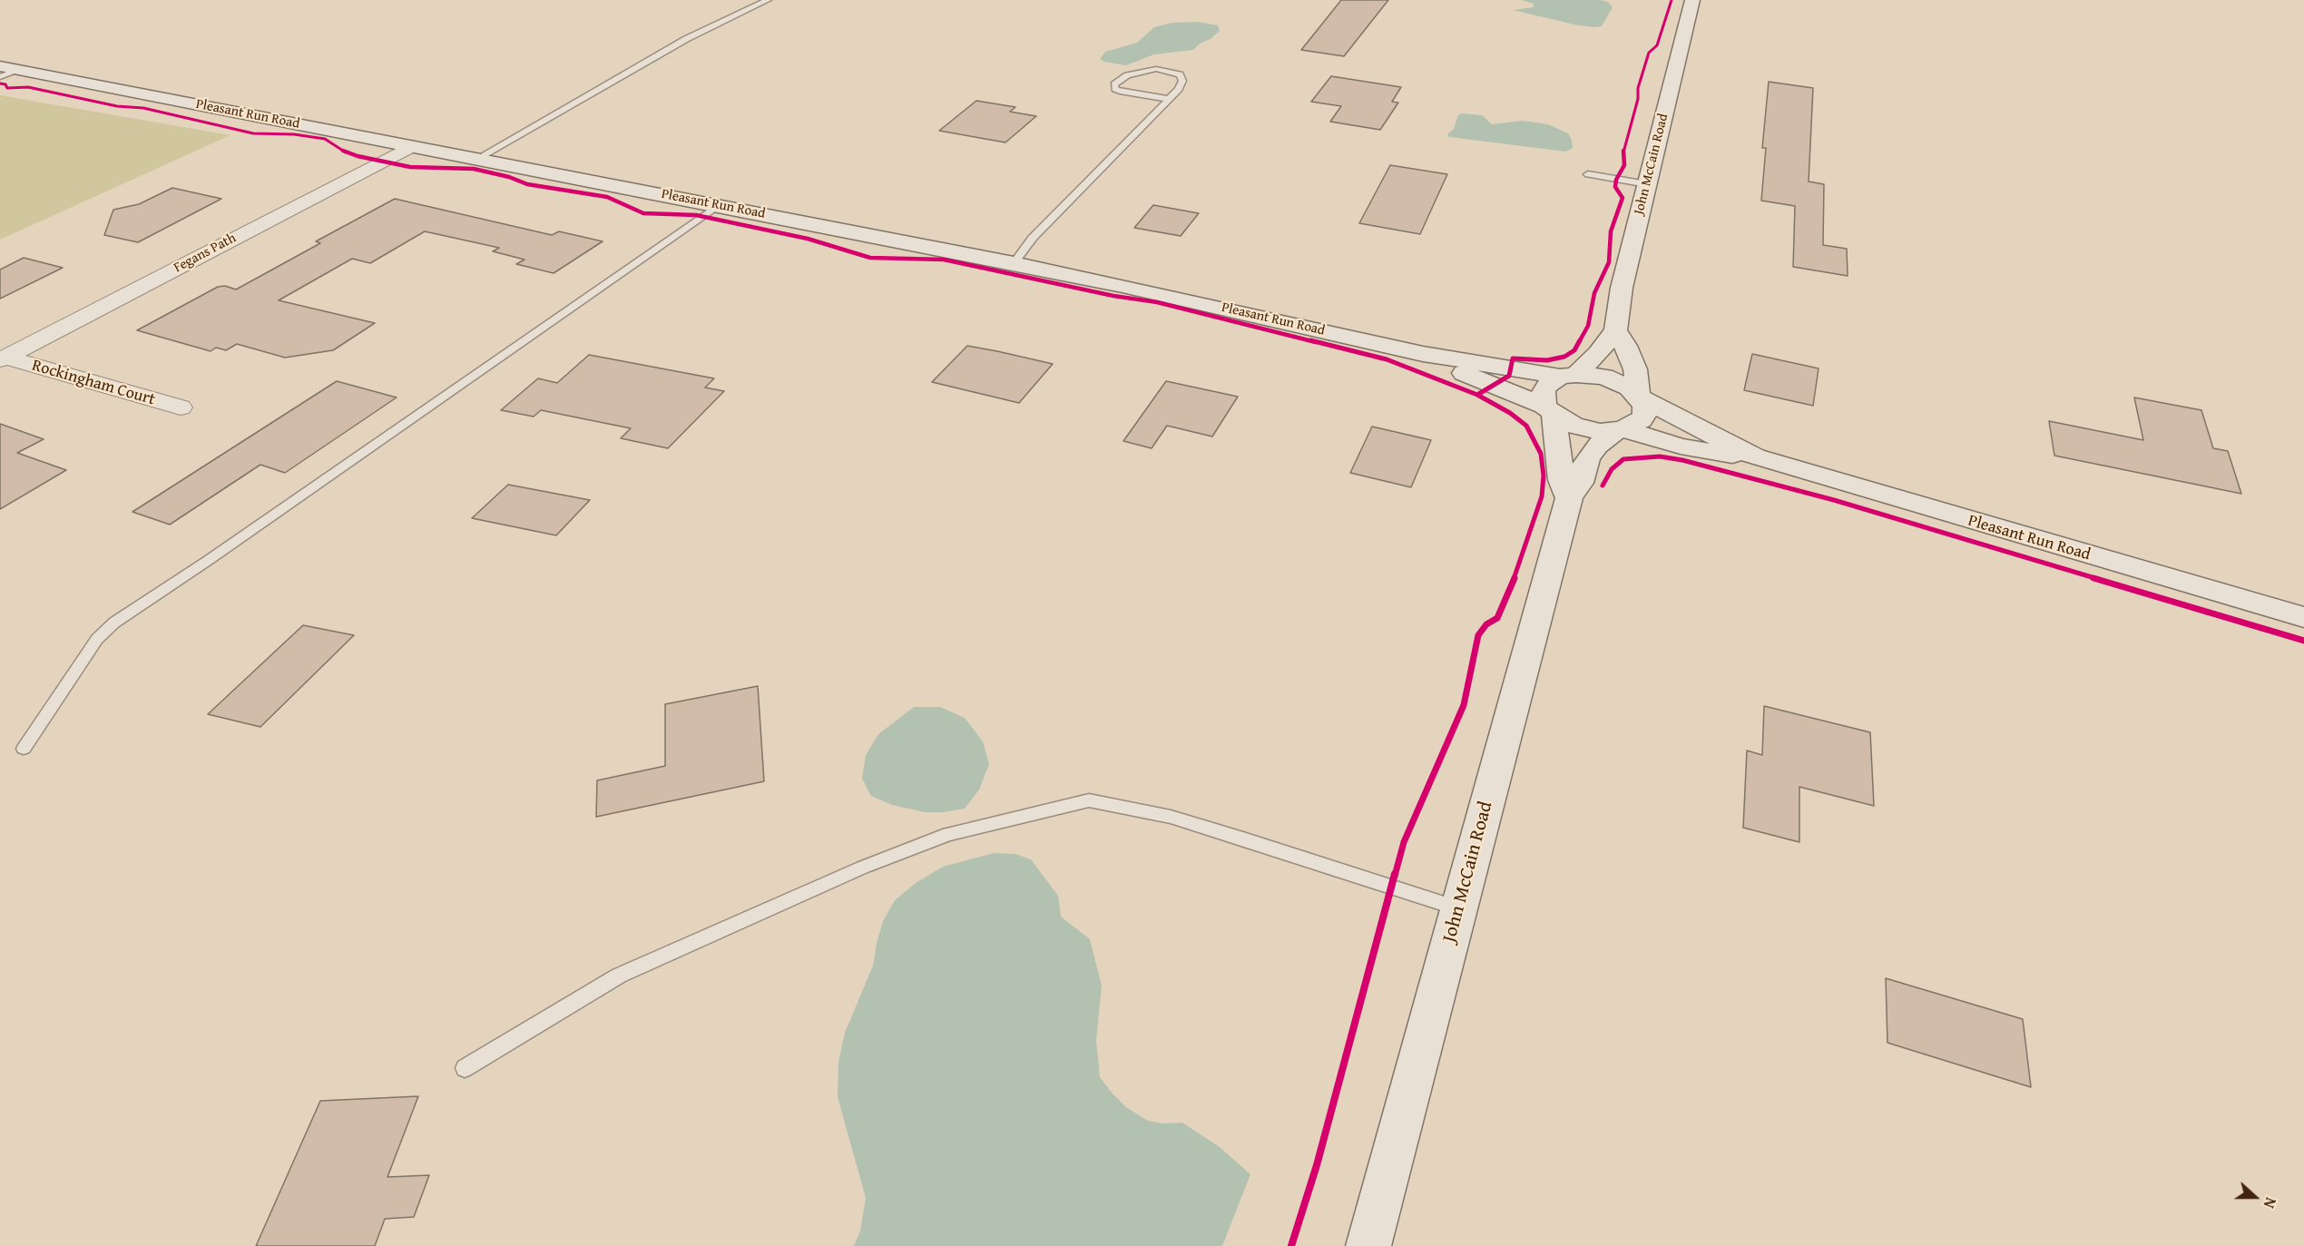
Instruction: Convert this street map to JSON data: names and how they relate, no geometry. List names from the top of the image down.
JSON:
{
  "streets": {
    "main road": ["Pleasant Run Road", "John McCain Road"],
    "street": ["Fegans Path", "Rockingham Court"]
  },
  "crossings": [
    ["Pleasant Run Road", "John McCain Road"],
    ["Pleasant Run Road", "Fegans Path"],
    ["Fegans Path", "Rockingham Court"]
  ],
  "north": "right"
}
